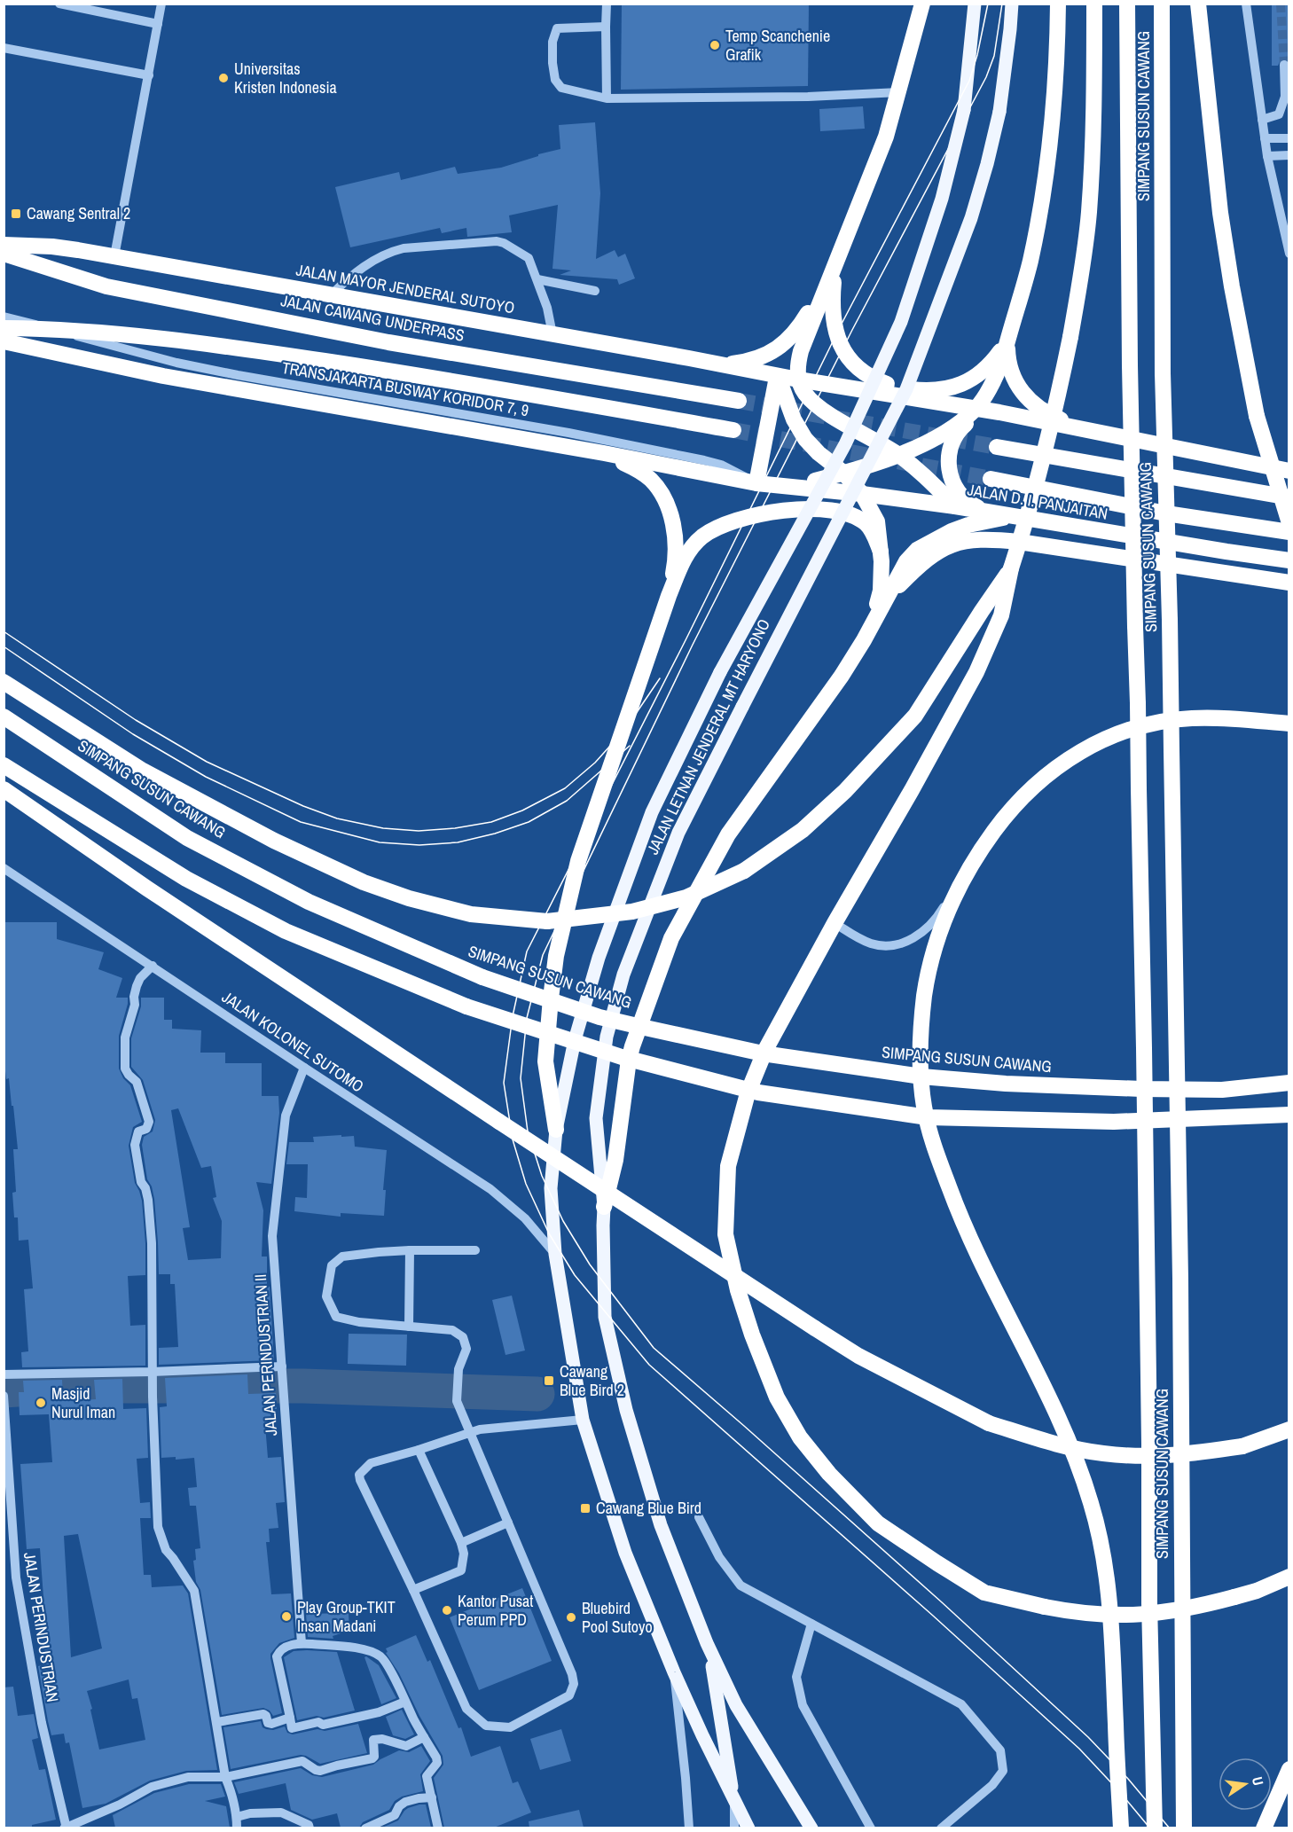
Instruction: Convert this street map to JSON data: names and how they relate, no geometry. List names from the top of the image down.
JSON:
{
  "streets": {
    "highway": [
      "SIMPANG SUSUN CAWANG",
      "JALAN MAYOR JENDERAL SUTOYO",
      "JALAN CAWANG UNDERPASS",
      "JALAN D. I. PANJAITAN"
    ],
    "main road": ["JALAN LETNAN JENDERAL MT HARYONO"],
    "street": [
      "TRANSJAKARTA BUSWAY KORIDOR 7, 9",
      "JALAN KOLONEL SUTOMO",
      "JALAN PERINDUSTRIAN II",
      "JALAN PERINDUSTRIAN"
    ]
  },
  "crossings": [
    ["JALAN LETNAN JENDERAL MT HARYONO", "JALAN KOLONEL SUTOMO"],
    ["JALAN KOLONEL SUTOMO", "JALAN PERINDUSTRIAN II"]
  ],
  "places": {
    "other": [
      "Temp Scanchenie Grafik",
      "Universitas Kristen Indonesia",
      "Masjid Nurul Iman",
      "Kantor Pusat Perum PPD",
      "Play Group-TKIT Insan Madani",
      "Bluebird Pool Sutoyo"
    ],
    "transit": ["Cawang Sentral 2", "Cawang Blue Bird 2", "Cawang Blue Bird"]
  },
  "north": "right"
}
